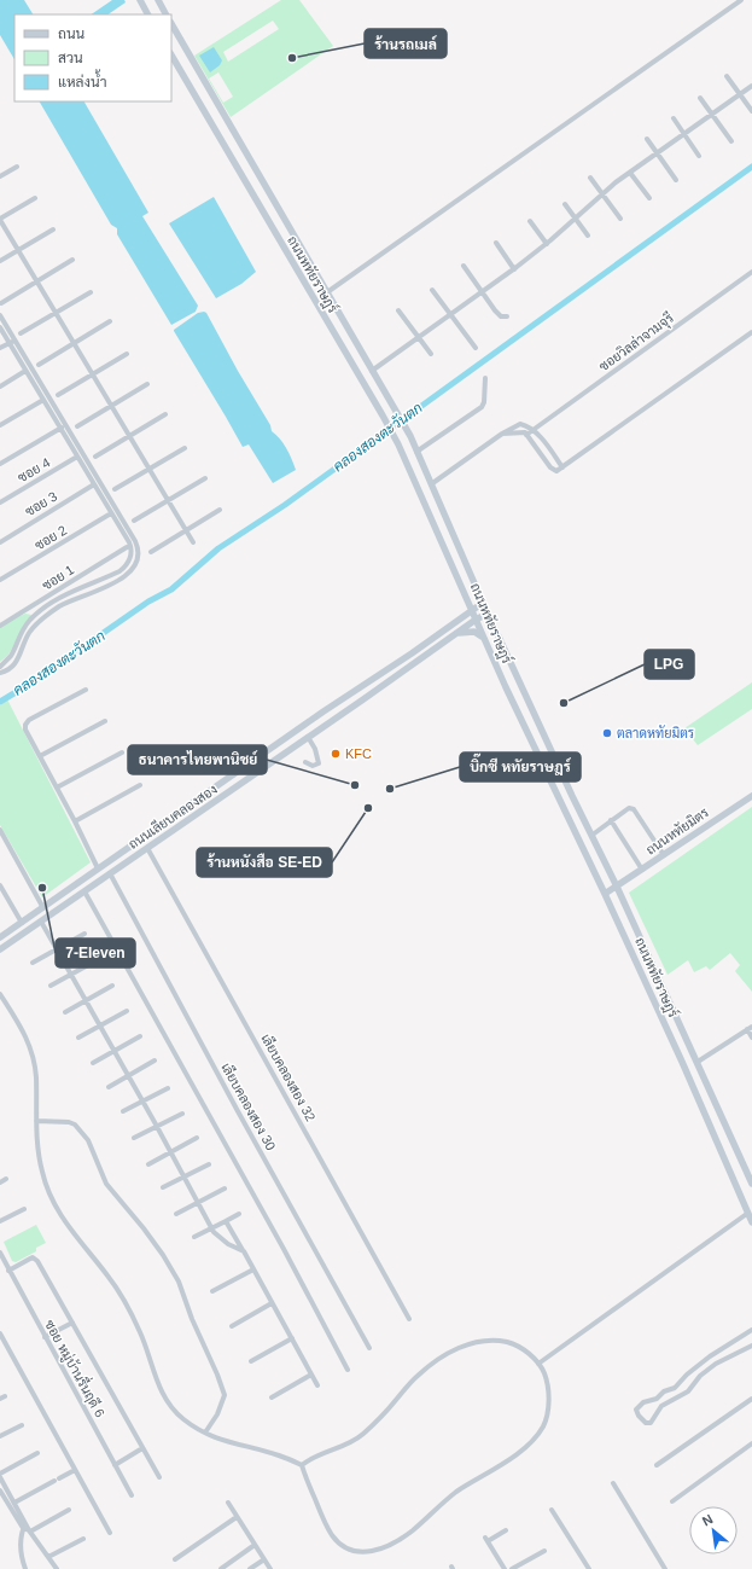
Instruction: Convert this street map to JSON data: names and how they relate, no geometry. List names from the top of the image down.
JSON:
{
  "streets": {
    "main road": ["ถนนหทัยราษฎร์", "ถนนเลียบคลองสอง", "ถนนหทัยมิตร"],
    "street": [
      "ซอยวิลล่าจามจุรี",
      "ซอย 4",
      "ซอย 3",
      "ซอย 2",
      "ซอย 1",
      "เลียบคลองสอง 32",
      "เลียบคลองสอง 30",
      "ซอย หมู่บ้านรื่นฤดี 6"
    ]
  },
  "crossings": [
    ["ถนนหทัยราษฎร์", "ถนนเลียบคลองสอง"],
    ["ถนนหทัยราษฎร์", "ถนนหทัยมิตร"],
    ["ถนนเลียบคลองสอง", "เลียบคลองสอง 32"],
    ["ถนนเลียบคลองสอง", "เลียบคลองสอง 30"]
  ],
  "water": ["คลองสองตะวันตก"],
  "places": [
    "ร้านรถเมล์",
    "LPG",
    "ตลาดหทัยมิตร",
    "KFC",
    "ธนาคารไทยพานิชย์",
    "บิ๊กซี หทัยราษฎร์",
    "ร้านหนังสือ SE-ED",
    "7-Eleven"
  ],
  "legend": ["ถนน", "สวน", "แหล่งน้ำ"],
  "north": "top left"
}
